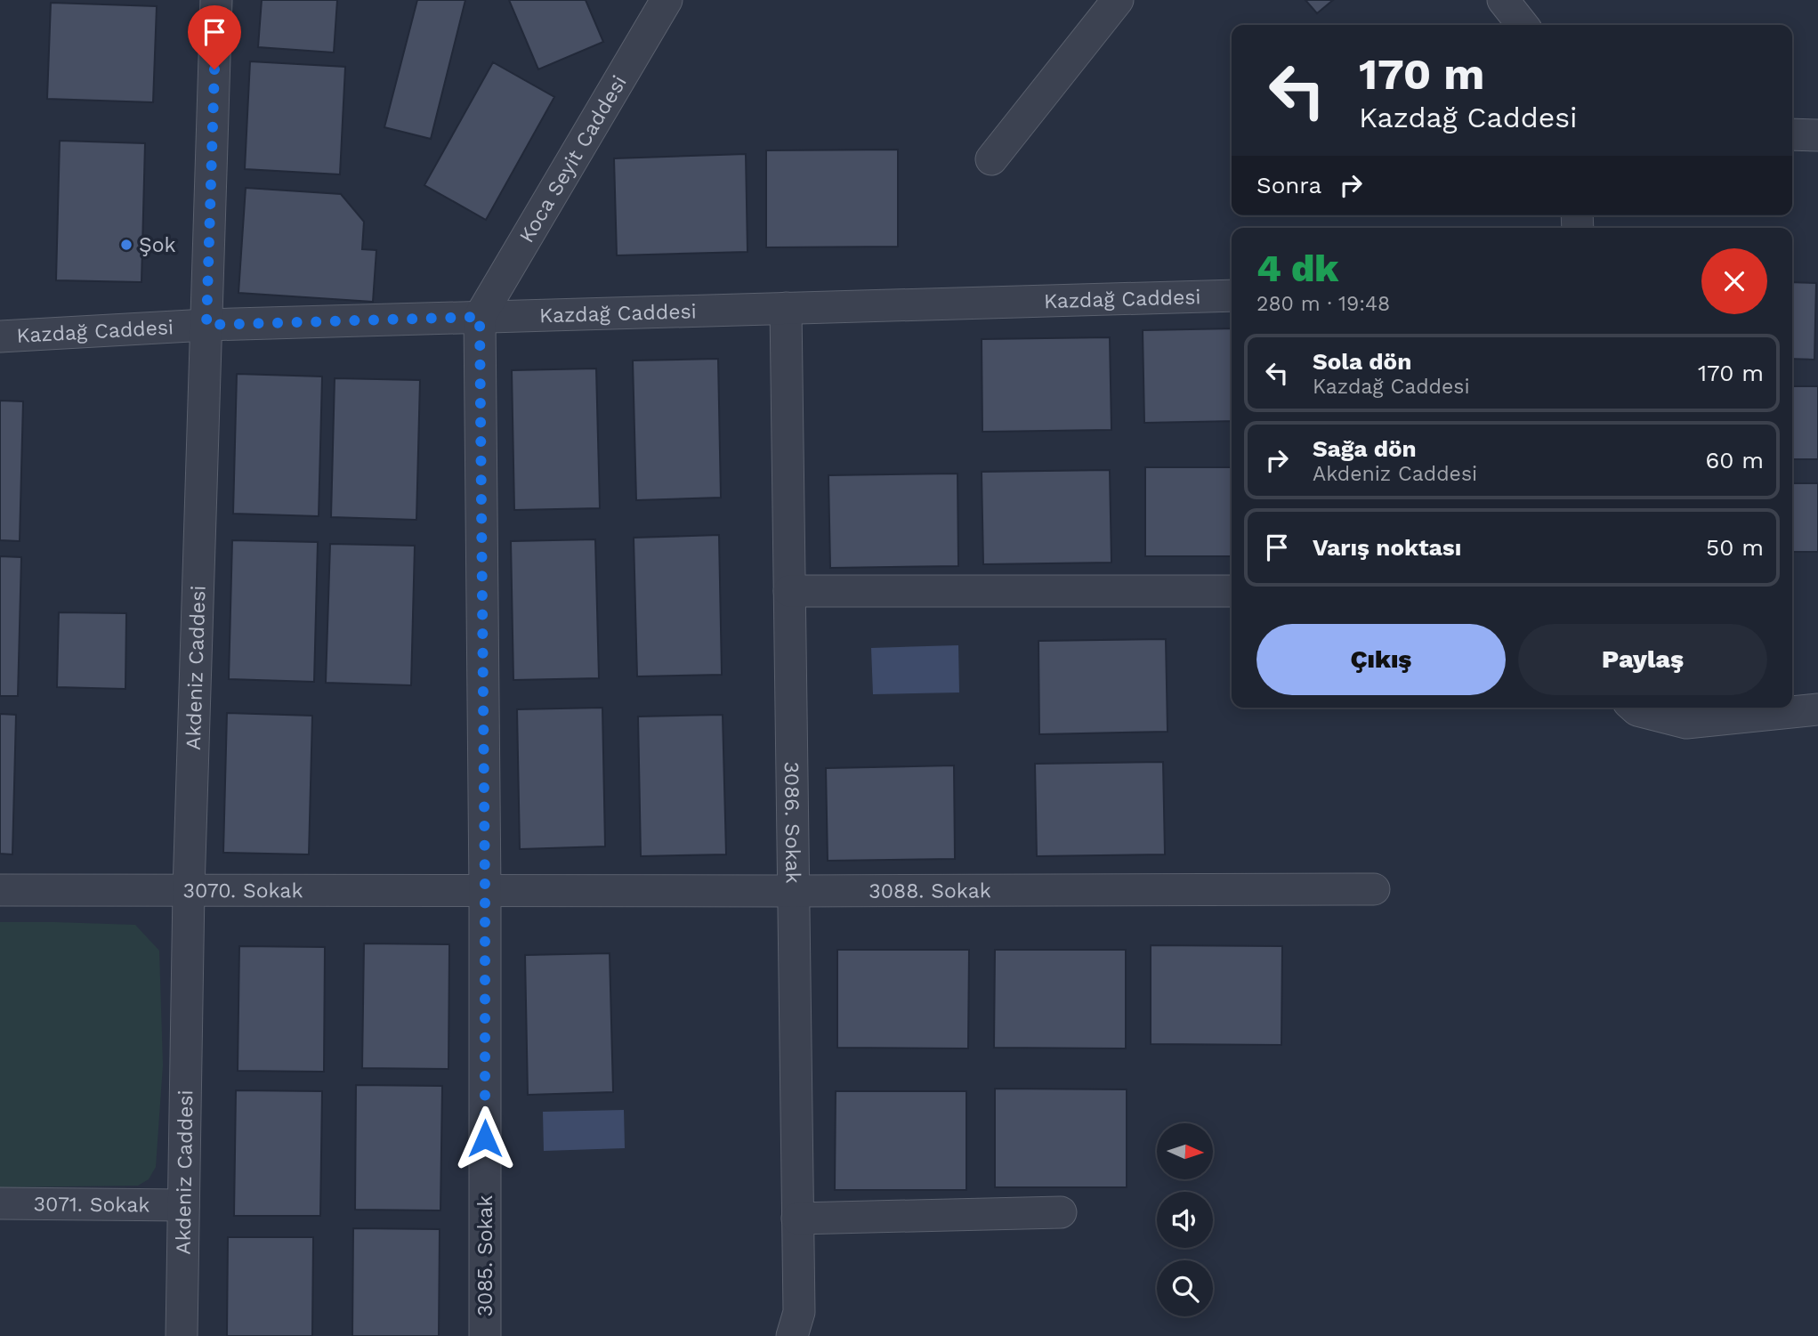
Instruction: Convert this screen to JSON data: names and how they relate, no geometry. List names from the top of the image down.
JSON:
{
  "streets": {
    "street": [
      "Koca Seyit Caddesi",
      "Kazdağ Caddesi",
      "Akdeniz Caddesi",
      "3086. Sokak",
      "3070. Sokak",
      "3088. Sokak",
      "3071. Sokak",
      "3085. Sokak"
    ]
  },
  "crossings": [
    ["Koca Seyit Caddesi", "Kazdağ Caddesi"],
    ["Koca Seyit Caddesi", "3085. Sokak"],
    ["Kazdağ Caddesi", "Akdeniz Caddesi"],
    ["Kazdağ Caddesi", "3086. Sokak"],
    ["Kazdağ Caddesi", "3085. Sokak"],
    ["Akdeniz Caddesi", "3070. Sokak"],
    ["Akdeniz Caddesi", "3071. Sokak"],
    ["3086. Sokak", "3088. Sokak"],
    ["3070. Sokak", "3088. Sokak"],
    ["3070. Sokak", "3085. Sokak"],
    ["3088. Sokak", "3085. Sokak"]
  ],
  "places": ["Şok"],
  "north": "right",
  "page": {
    "turn": ["170 m", "Kazdağ Caddesi"],
    "then": "Sonra",
    "heading": ["4 dk", "280 m · 19:48"],
    "list": [
      {
        "name": "Sola dön",
        "note": "Kazdağ Caddesi",
        "value": "170 m"
      },
      {
        "name": "Sağa dön",
        "note": "Akdeniz Caddesi",
        "value": "60 m"
      },
      {
        "name": "Varış noktası",
        "value": "50 m"
      }
    ],
    "buttons": ["Çıkış", "Paylaş"]
  }
}
